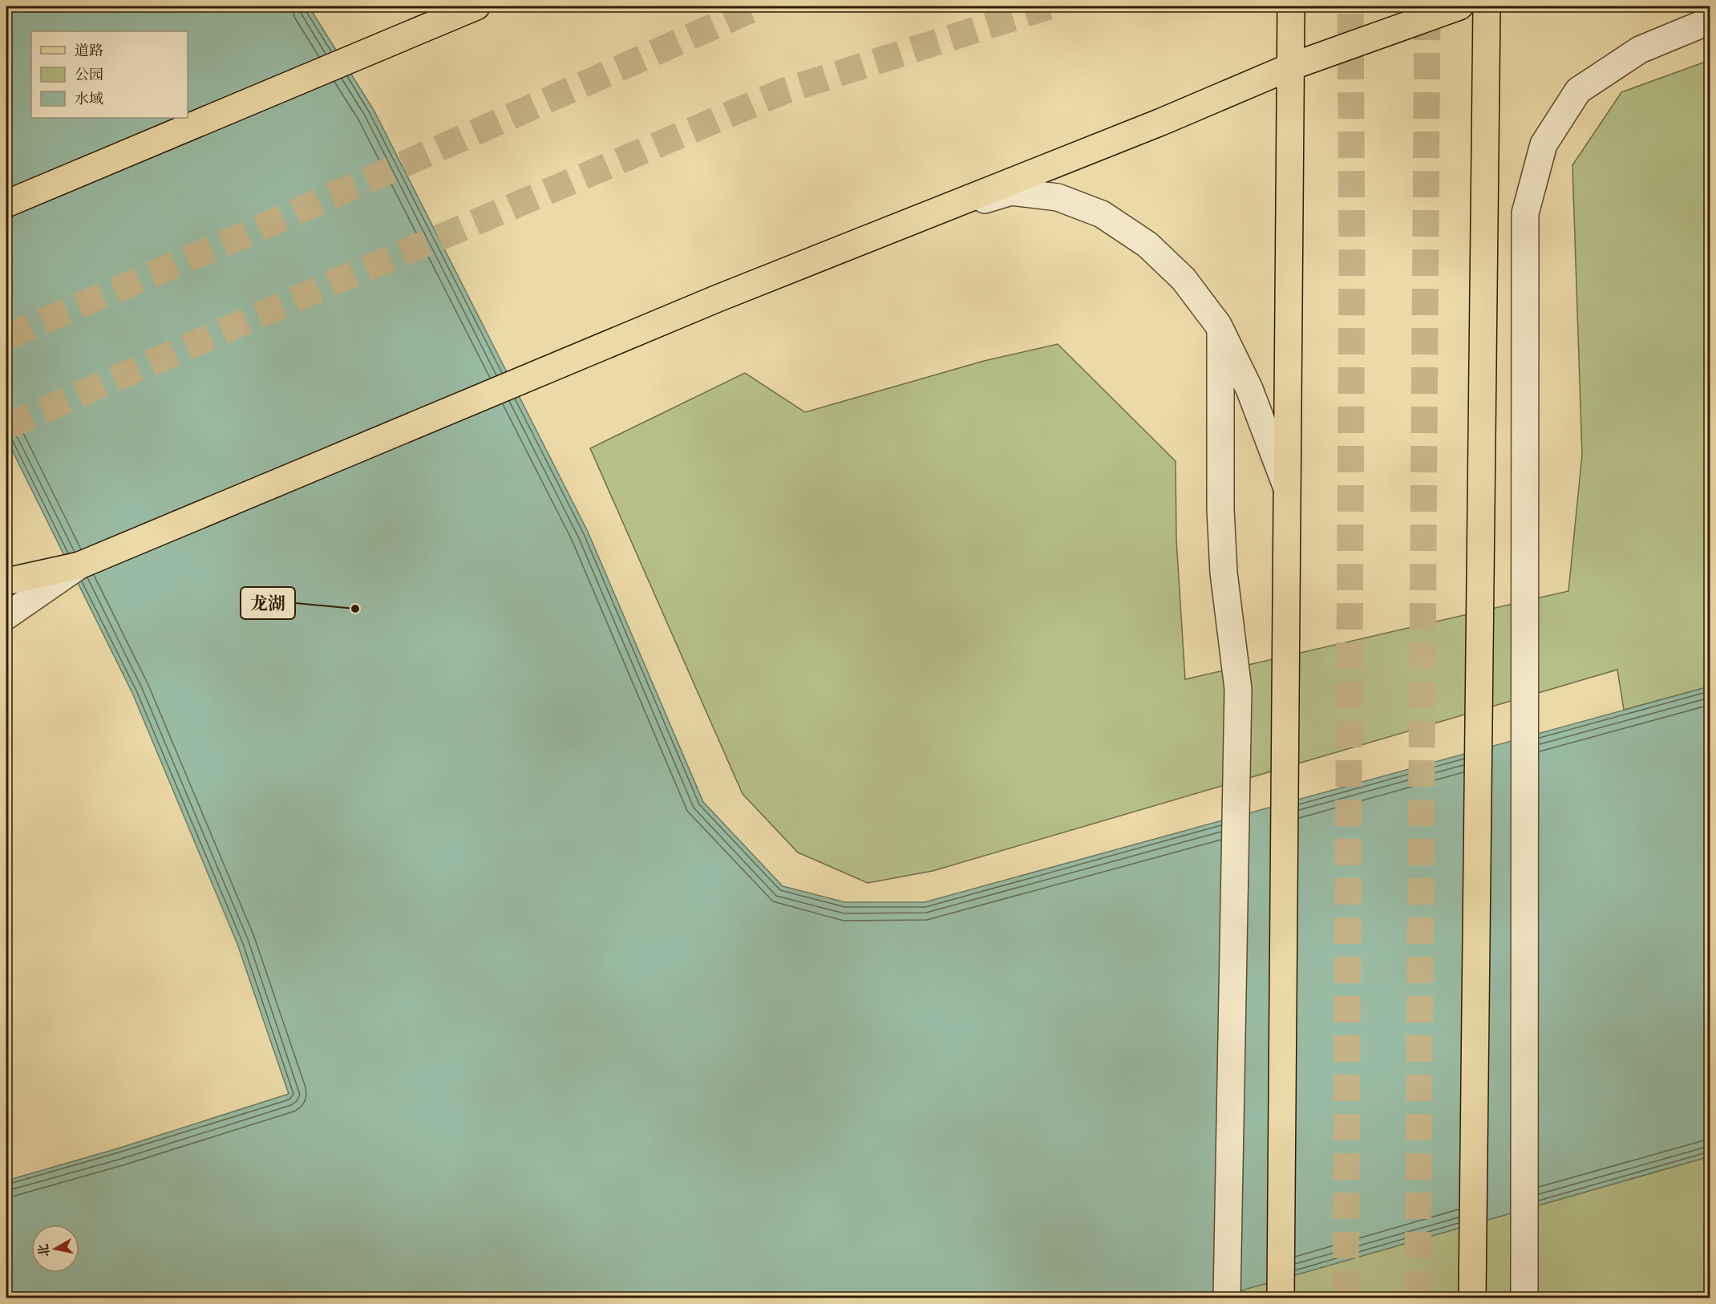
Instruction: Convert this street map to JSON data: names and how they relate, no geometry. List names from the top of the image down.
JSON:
{
  "places": ["龙湖"],
  "legend": ["道路", "公园", "水域"],
  "north": "left"
}
